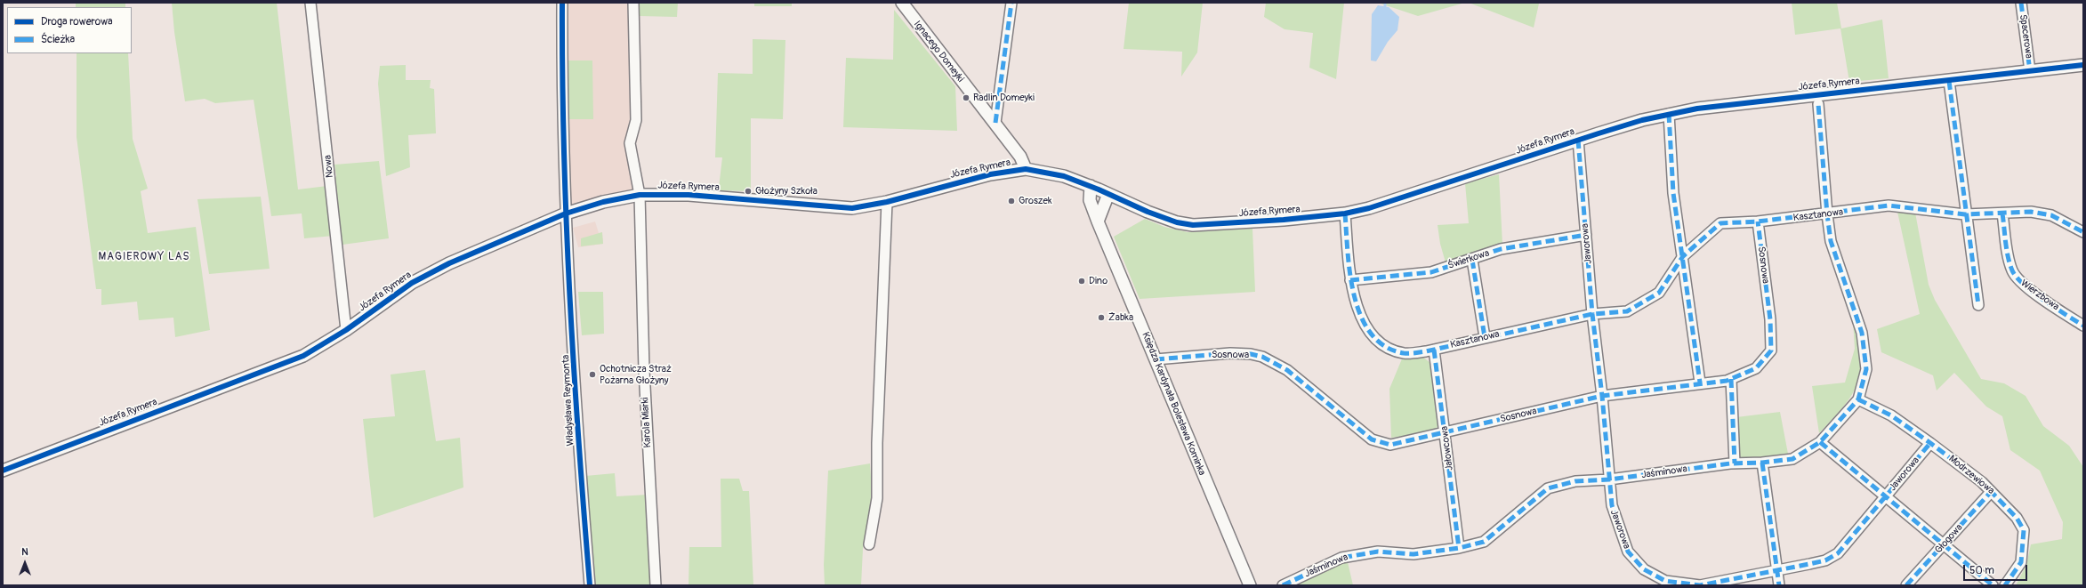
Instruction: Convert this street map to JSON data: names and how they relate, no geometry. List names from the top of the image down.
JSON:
{
  "streets": {
    "street": [
      "Spacerowa",
      "Ignacego Domeyki",
      "Józefa Rymera",
      "Nowa",
      "Kasztanowa",
      "Jaworowa",
      "Świerkowa",
      "Sosnowa",
      "Wierzbowa",
      "Władysława Reymonta",
      "Księdza Kardynała Bolesława Kominka",
      "Karola Miarki",
      "Jałowcowa",
      "Jaśminowa",
      "Modrzewiowa",
      "Głogowa"
    ]
  },
  "crossings": [
    ["Spacerowa", "Józefa Rymera"],
    ["Ignacego Domeyki", "Józefa Rymera"],
    ["Józefa Rymera", "Nowa"],
    ["Józefa Rymera", "Kasztanowa"],
    ["Józefa Rymera", "Jaworowa"],
    ["Józefa Rymera", "Władysława Reymonta"],
    ["Józefa Rymera", "Księdza Kardynała Bolesława Kominka"],
    ["Józefa Rymera", "Karola Miarki"],
    ["Kasztanowa", "Jaworowa"],
    ["Kasztanowa", "Świerkowa"],
    ["Kasztanowa", "Sosnowa"],
    ["Kasztanowa", "Wierzbowa"],
    ["Kasztanowa", "Jałowcowa"],
    ["Kasztanowa", "Jaśminowa"],
    ["Jaworowa", "Świerkowa"],
    ["Jaworowa", "Sosnowa"],
    ["Jaworowa", "Jaśminowa"],
    ["Jaworowa", "Modrzewiowa"],
    ["Sosnowa", "Księdza Kardynała Bolesława Kominka"],
    ["Sosnowa", "Jałowcowa"],
    ["Jałowcowa", "Jaśminowa"],
    ["Jaśminowa", "Modrzewiowa"],
    ["Modrzewiowa", "Głogowa"]
  ],
  "districts": ["MAGIEROWY LAS"],
  "places": [
    "Radlin Domeyki",
    "Głożyny Szkoła",
    "Groszek",
    "Dino",
    "Żabka",
    "Ochotnicza Straż Pożarna Głożyny"
  ],
  "legend": ["Droga rowerowa", "Ścieżka"],
  "scale_bar": "50 m",
  "north": "top"
}
